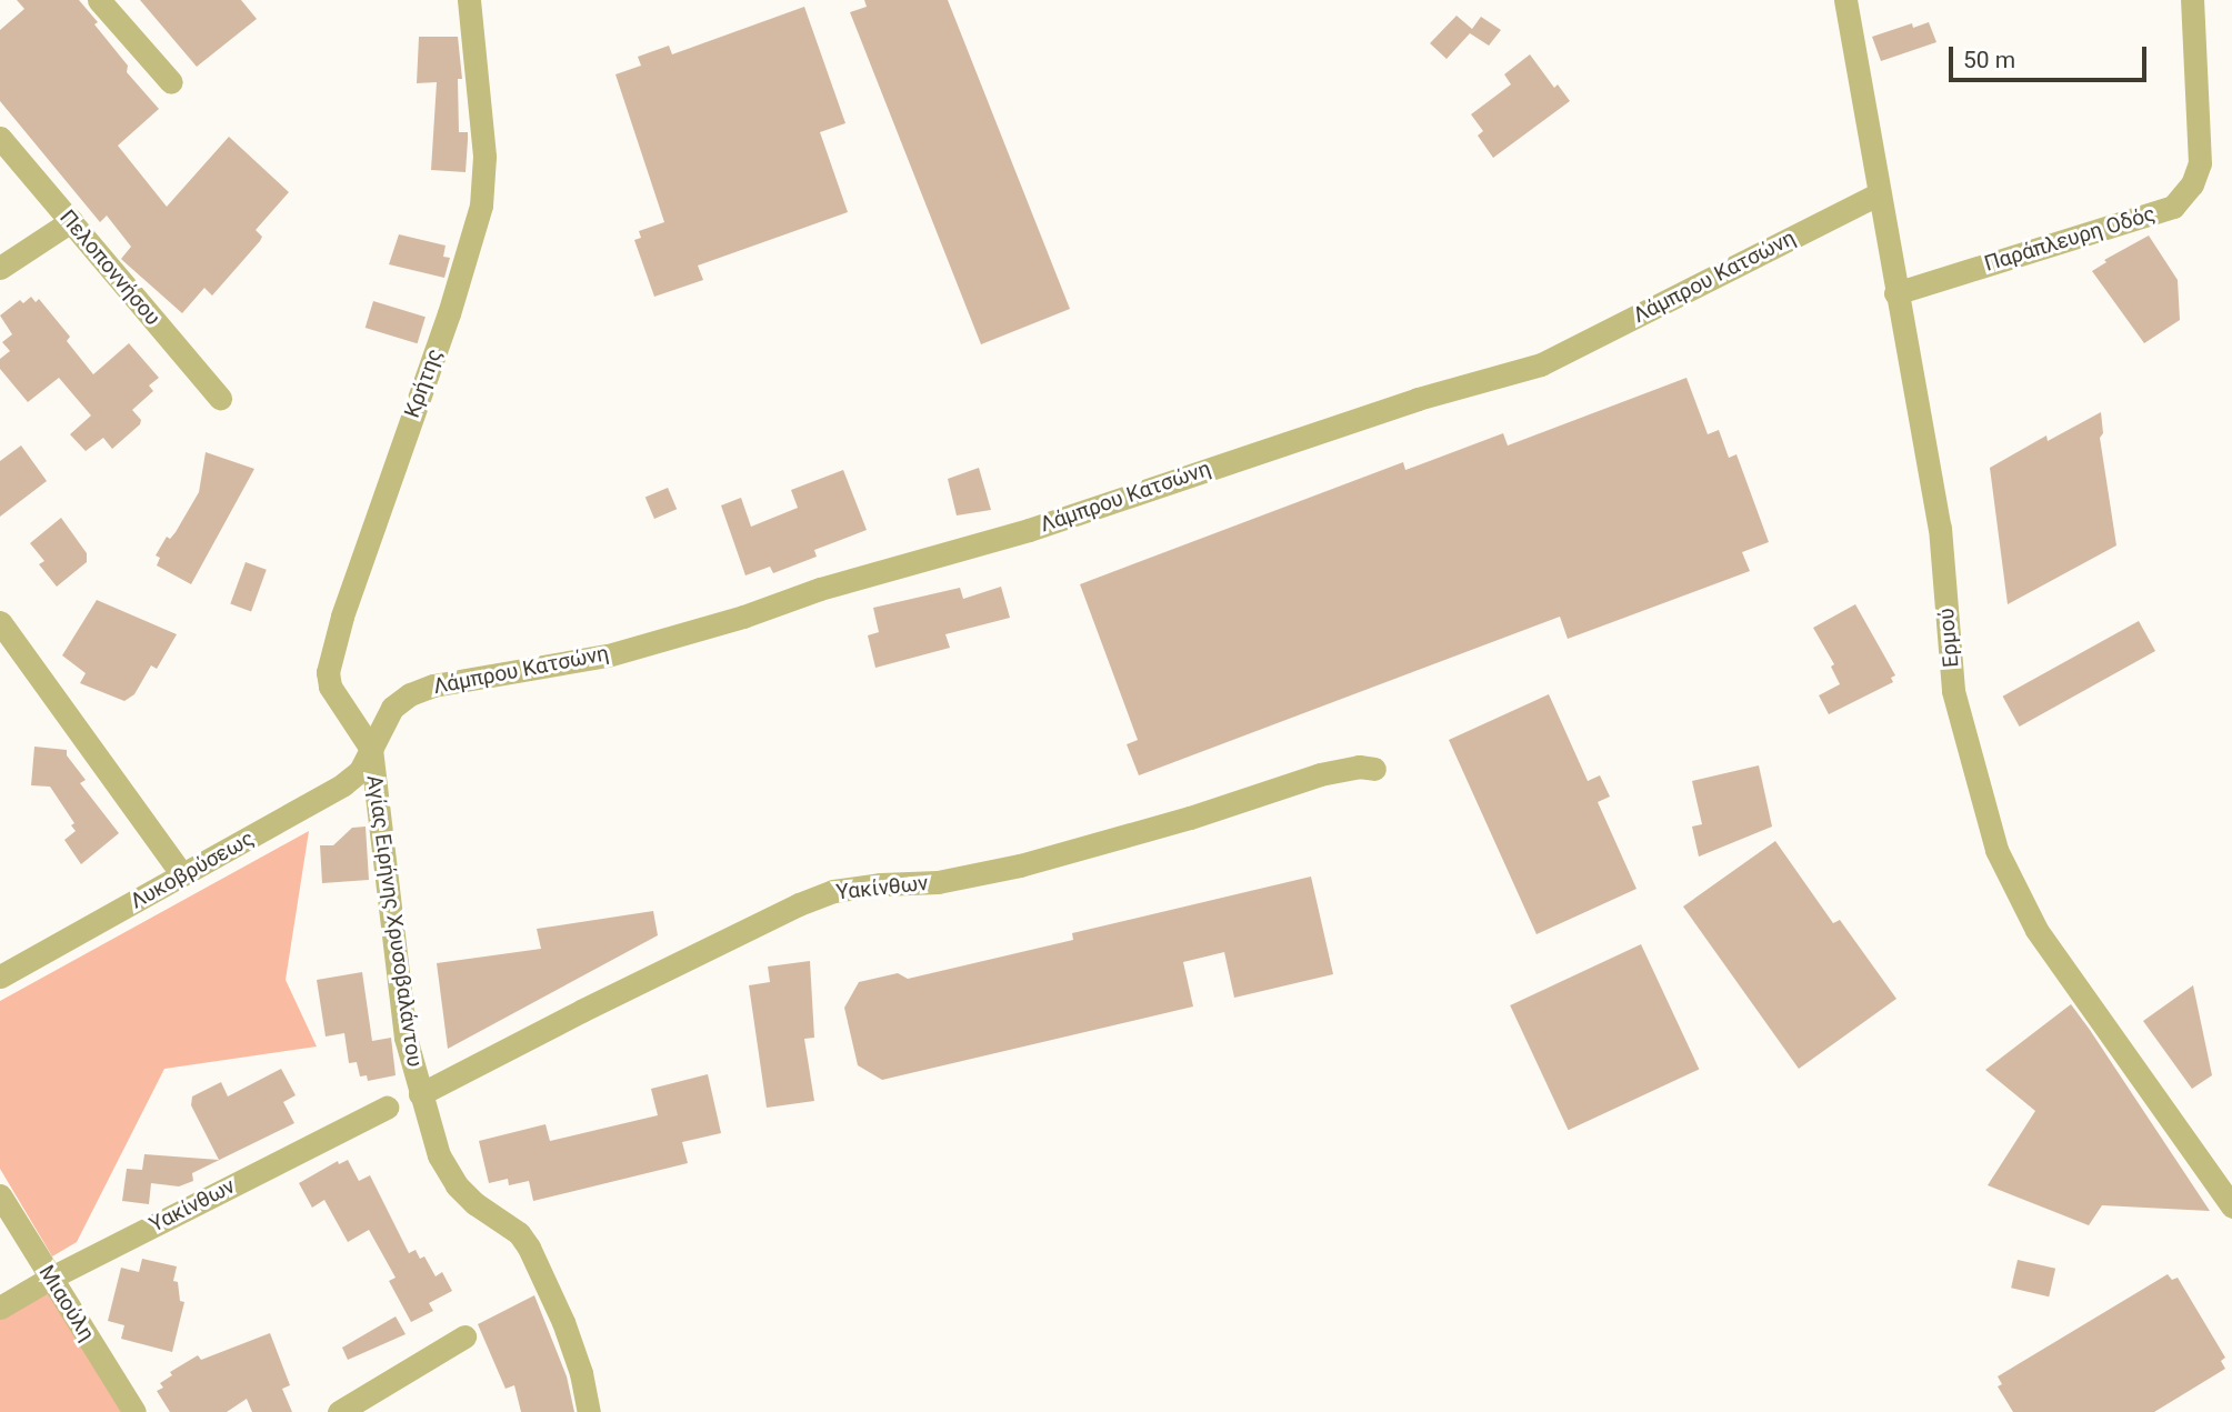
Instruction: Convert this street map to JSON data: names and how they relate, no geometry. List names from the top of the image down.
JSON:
{
  "streets": {
    "street": [
      "Παράπλευρη Οδός",
      "Πελοποννήσου",
      "Λάμπρου Κατσώνη",
      "Κρήτης",
      "Ερμού",
      "Λυκοβρύσεως",
      "Υακίνθων",
      "Αγίας Ειρήνης Χρυσοβαλάντου",
      "Μιαούλη"
    ]
  },
  "crossings": [
    ["Παράπλευρη Οδός", "Ερμού"],
    ["Λάμπρου Κατσώνη", "Κρήτης"],
    ["Λάμπρου Κατσώνη", "Ερμού"],
    ["Λάμπρου Κατσώνη", "Λυκοβρύσεως"],
    ["Λάμπρου Κατσώνη", "Αγίας Ειρήνης Χρυσοβαλάντου"],
    ["Κρήτης", "Λυκοβρύσεως"],
    ["Κρήτης", "Αγίας Ειρήνης Χρυσοβαλάντου"],
    ["Λυκοβρύσεως", "Αγίας Ειρήνης Χρυσοβαλάντου"],
    ["Υακίνθων", "Αγίας Ειρήνης Χρυσοβαλάντου"],
    ["Υακίνθων", "Μιαούλη"]
  ],
  "scale_bar": "50 m"
}
